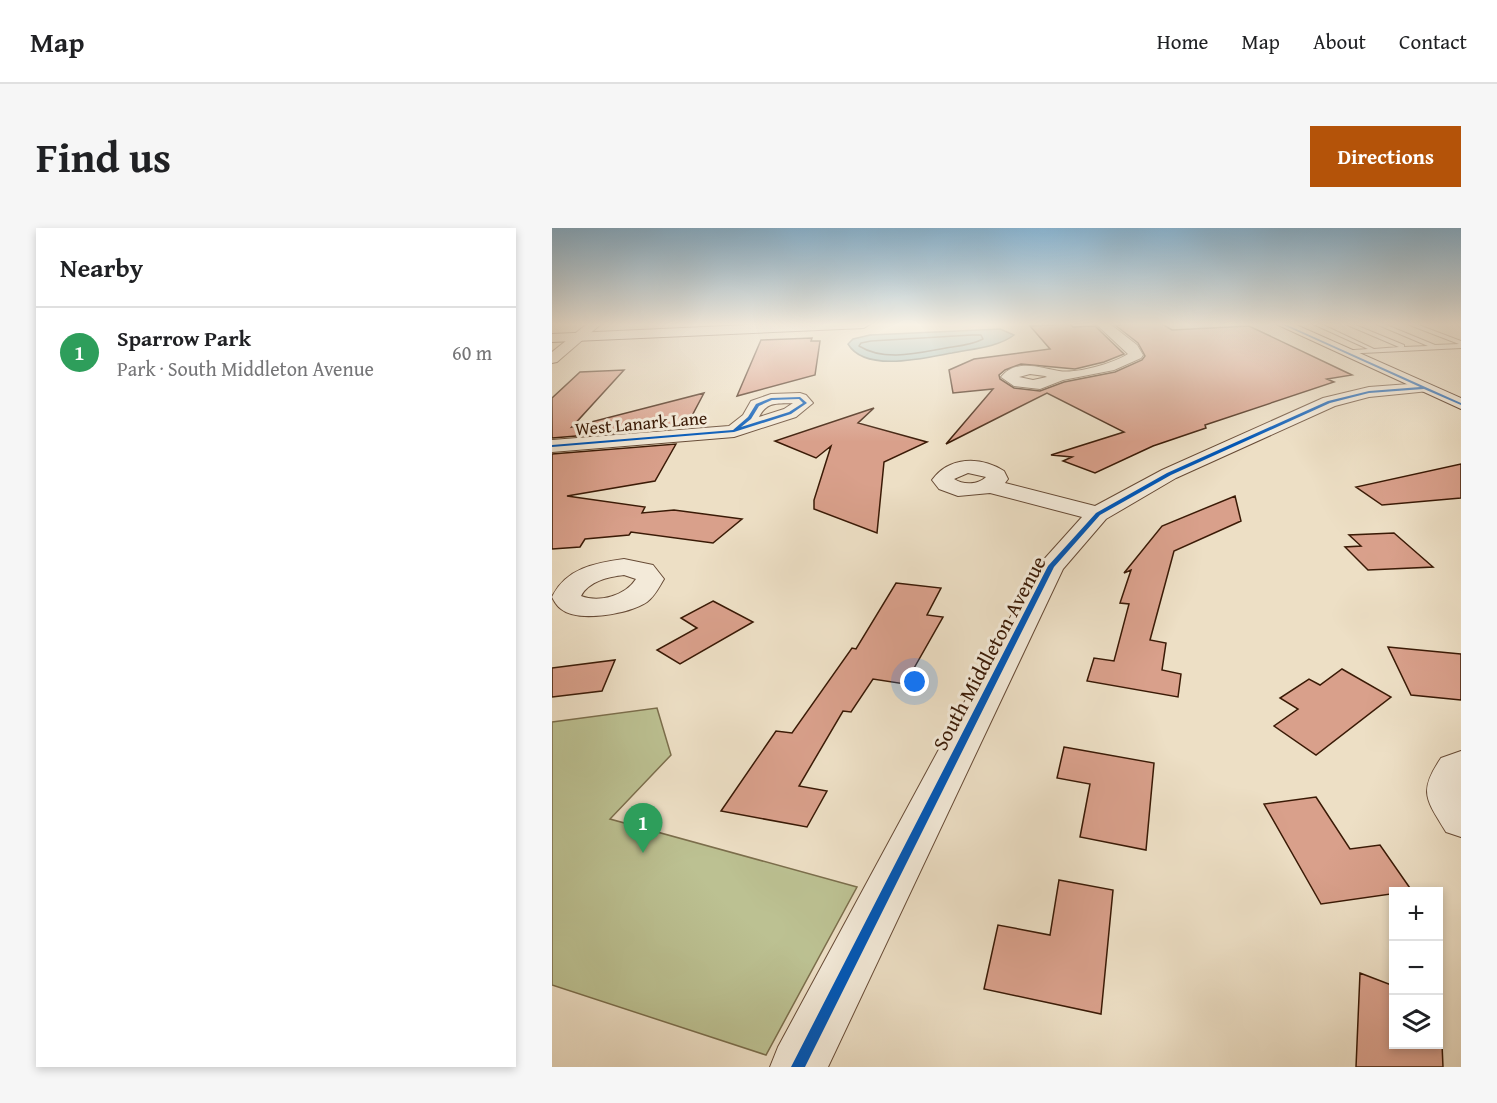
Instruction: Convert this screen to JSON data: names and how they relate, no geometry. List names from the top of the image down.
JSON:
{
  "streets": {
    "street": ["West Lanark Lane", "South Middleton Avenue"]
  },
  "page": {
    "header": "Map",
    "nav": [
      "Home",
      "Map",
      "About",
      "Contact"
    ],
    "title": "Find us",
    "buttons": "Directions",
    "heading": "Nearby",
    "list": [
      {
        "mark": "1",
        "name": "Sparrow Park",
        "note": "Park · South Middleton Avenue",
        "value": "60 m"
      }
    ],
    "pins": "1",
    "map_buttons": ["+", "−"]
  }
}
